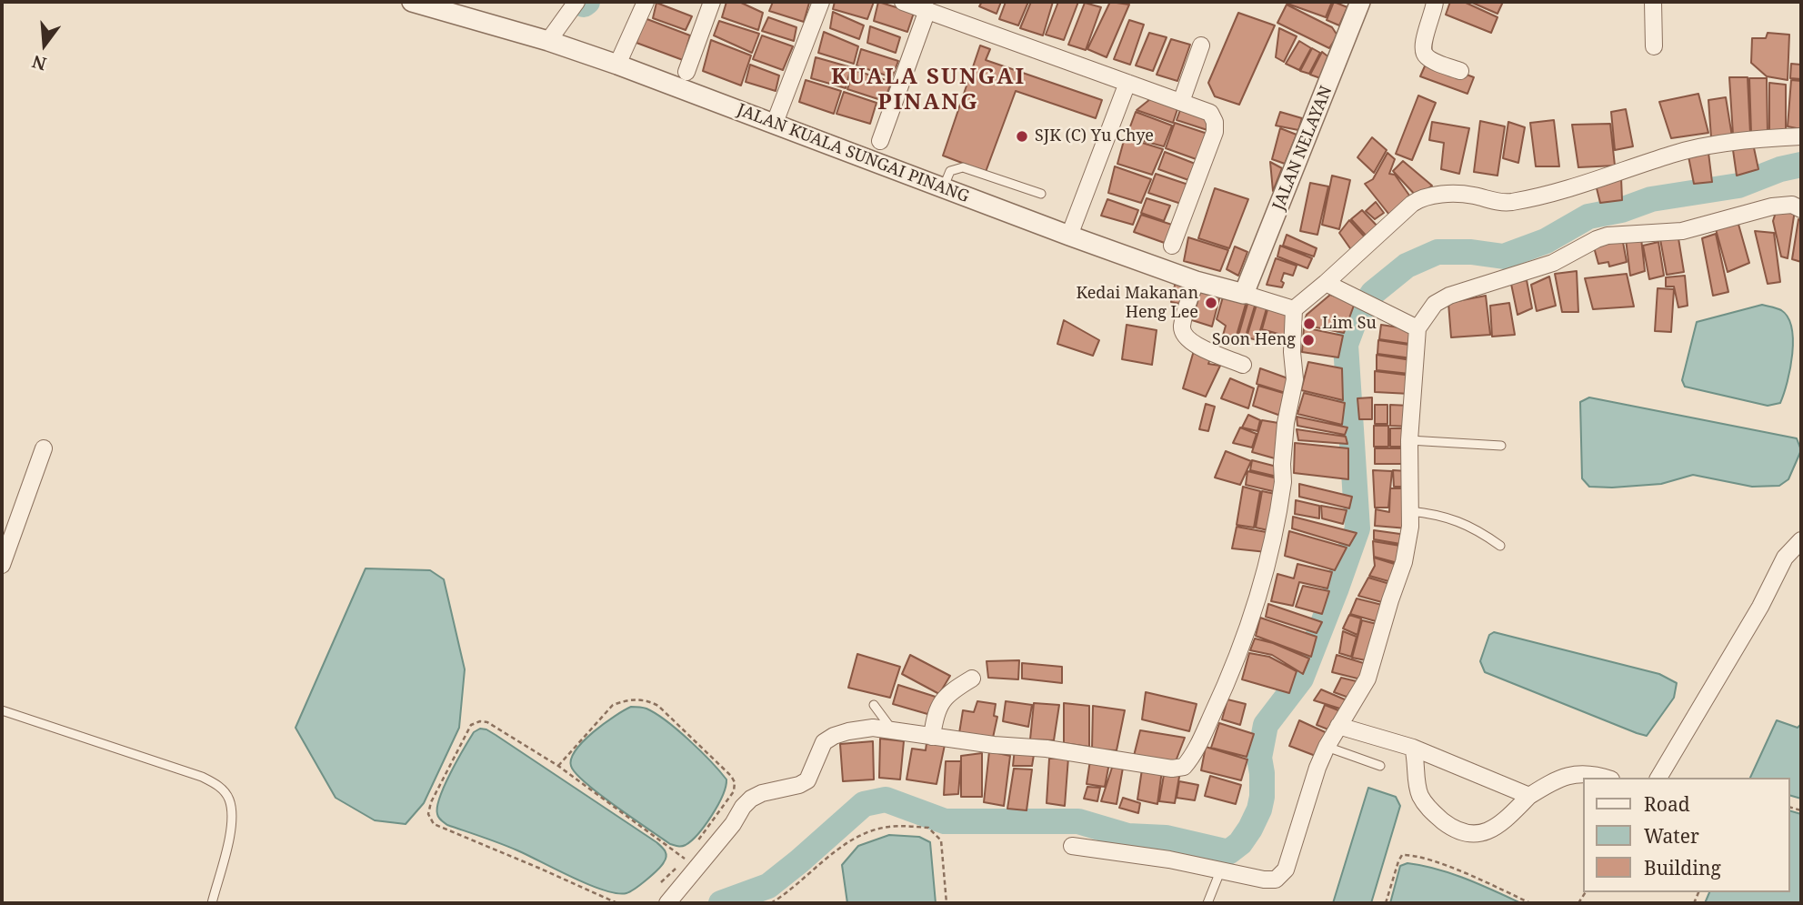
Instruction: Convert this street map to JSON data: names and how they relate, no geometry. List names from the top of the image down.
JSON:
{
  "streets": {
    "street": ["JALAN NELAYAN", "JALAN KUALA SUNGAI PINANG"]
  },
  "crossings": [
    ["JALAN NELAYAN", "JALAN KUALA SUNGAI PINANG"]
  ],
  "districts": ["KUALA SUNGAI PINANG"],
  "places": [
    "SJK (C) Yu Chye",
    "Kedai Makanan Heng Lee",
    "Lim Su",
    "Soon Heng"
  ],
  "legend": ["Road", "Water", "Building"],
  "north": "bottom"
}
